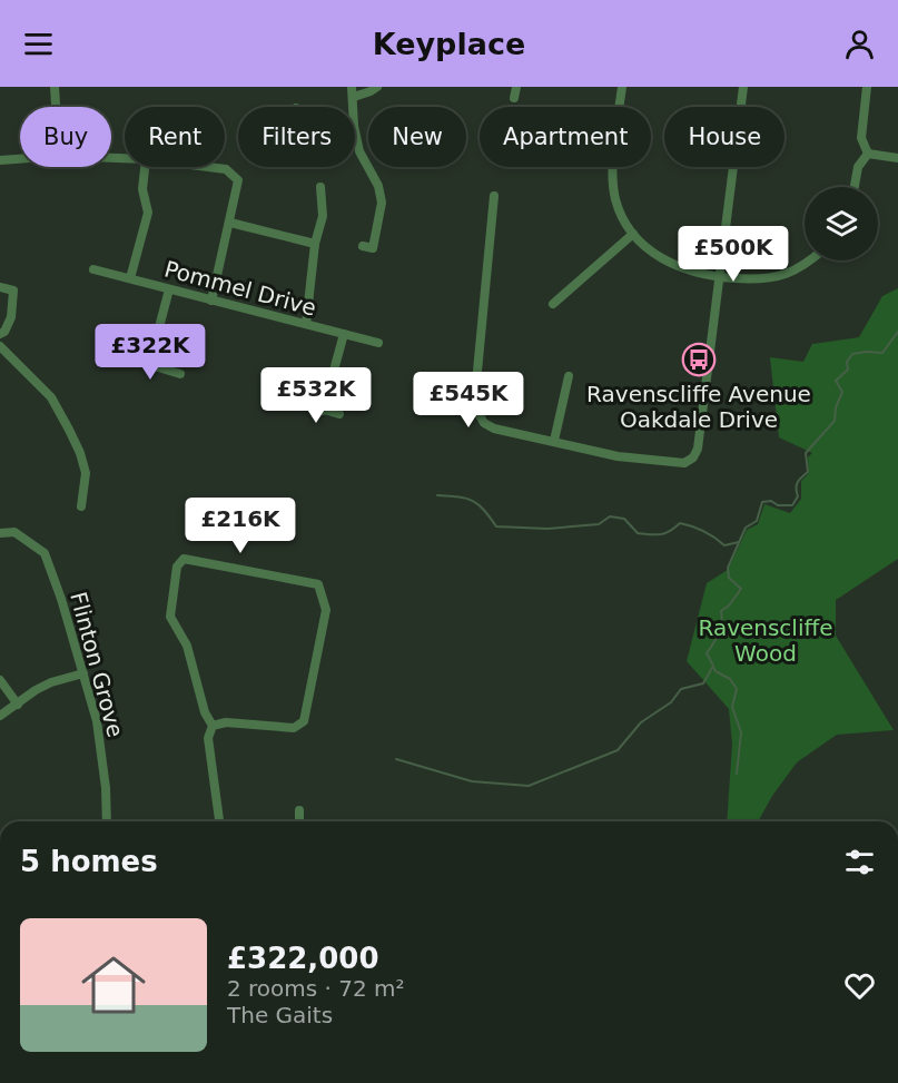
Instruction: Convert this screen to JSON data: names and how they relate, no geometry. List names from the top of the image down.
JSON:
{
  "streets": {
    "street": ["Pommel Drive", "Flinton Grove"]
  },
  "parks": ["Ravenscliffe Wood"],
  "places": {
    "bus stop": ["Ravenscliffe Avenue Oakdale Drive"]
  },
  "page": {
    "header": "Keyplace",
    "chip": [
      "Buy",
      "Rent",
      "Filters",
      "New",
      "Apartment",
      "House"
    ],
    "price": [
      "£500K",
      "£322K",
      "£532K",
      "£545K",
      "£216K"
    ],
    "heading": "5 homes",
    "list": [
      {
        "name": "£322,000",
        "note": "2 rooms · 72 m² · The Gaits"
      }
    ]
  }
}
